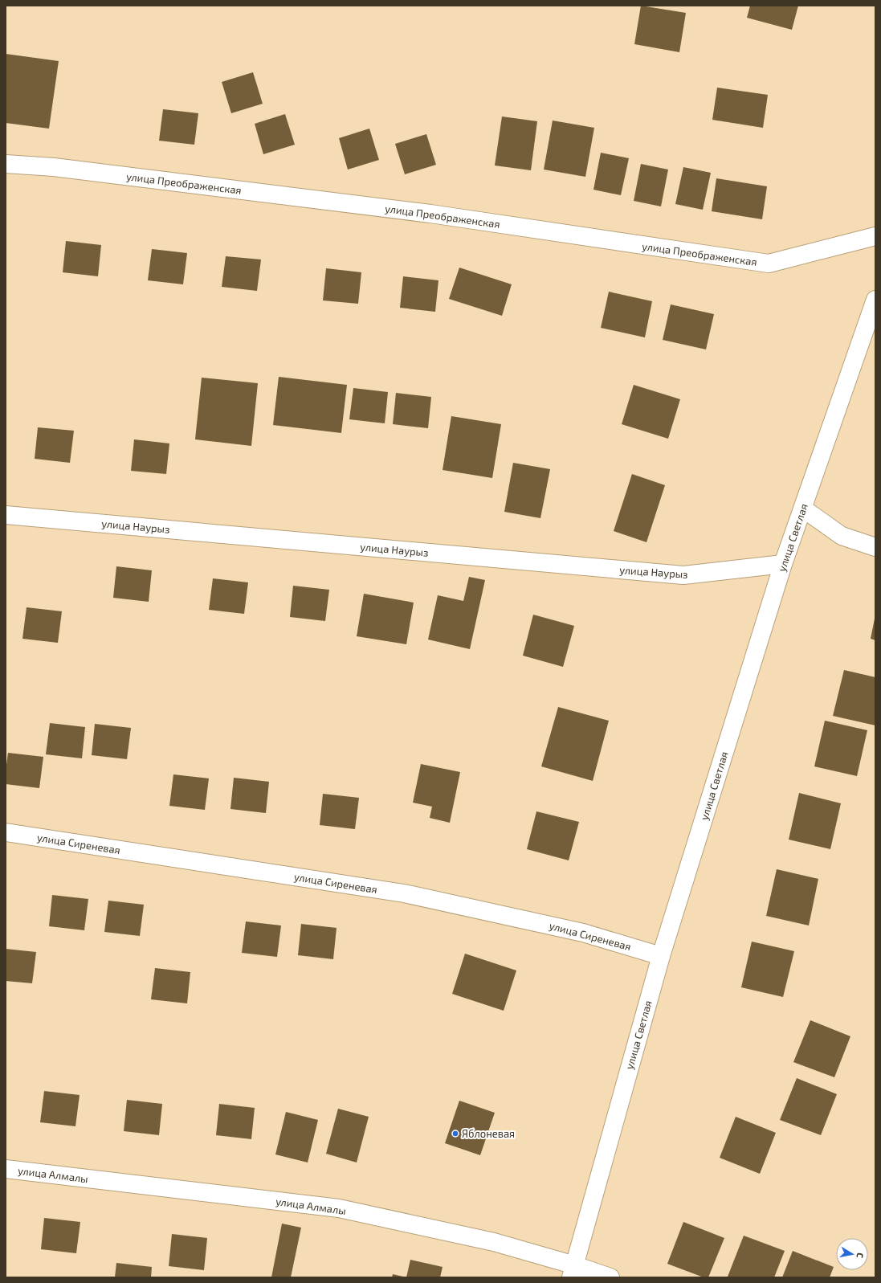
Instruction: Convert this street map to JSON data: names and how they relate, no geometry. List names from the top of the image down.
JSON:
{
  "streets": {
    "street": [
      "улица Преображенская",
      "улица Наурыз",
      "улица Светлая",
      "улица Сиреневая",
      "улица Алмалы"
    ]
  },
  "crossings": [
    ["улица Наурыз", "улица Светлая"],
    ["улица Светлая", "улица Сиреневая"],
    ["улица Светлая", "улица Алмалы"]
  ],
  "places": ["Яблоневая"],
  "north": "right"
}
